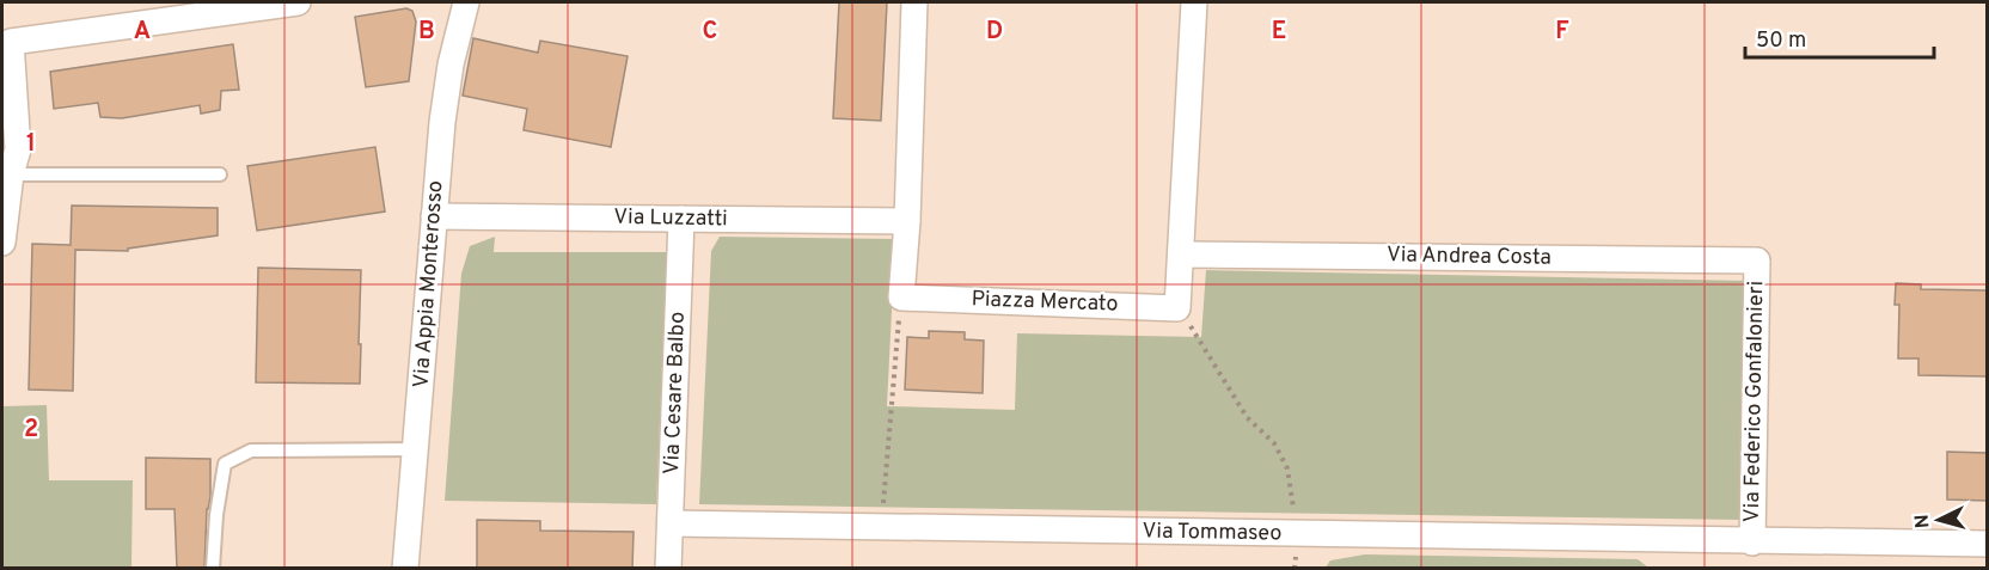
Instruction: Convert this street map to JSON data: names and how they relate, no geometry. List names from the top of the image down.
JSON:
{
  "streets": {
    "street": [
      "Via Luzzatti",
      "Via Andrea Costa",
      "Via Appia Monterosso",
      "Piazza Mercato",
      "Via Cesare Balbo",
      "Via Federico Gonfalonieri",
      "Via Tommaseo"
    ]
  },
  "crossings": [
    ["Via Luzzatti", "Via Appia Monterosso"],
    ["Via Luzzatti", "Via Cesare Balbo"],
    ["Via Andrea Costa", "Via Federico Gonfalonieri"],
    ["Via Cesare Balbo", "Via Tommaseo"],
    ["Via Federico Gonfalonieri", "Via Tommaseo"]
  ],
  "scale_bar": "50 m",
  "north": "left",
  "grid": {
    "columns": [
      "A",
      "B",
      "C",
      "D",
      "E",
      "F"
    ],
    "rows": ["1", "2"]
  }
}
